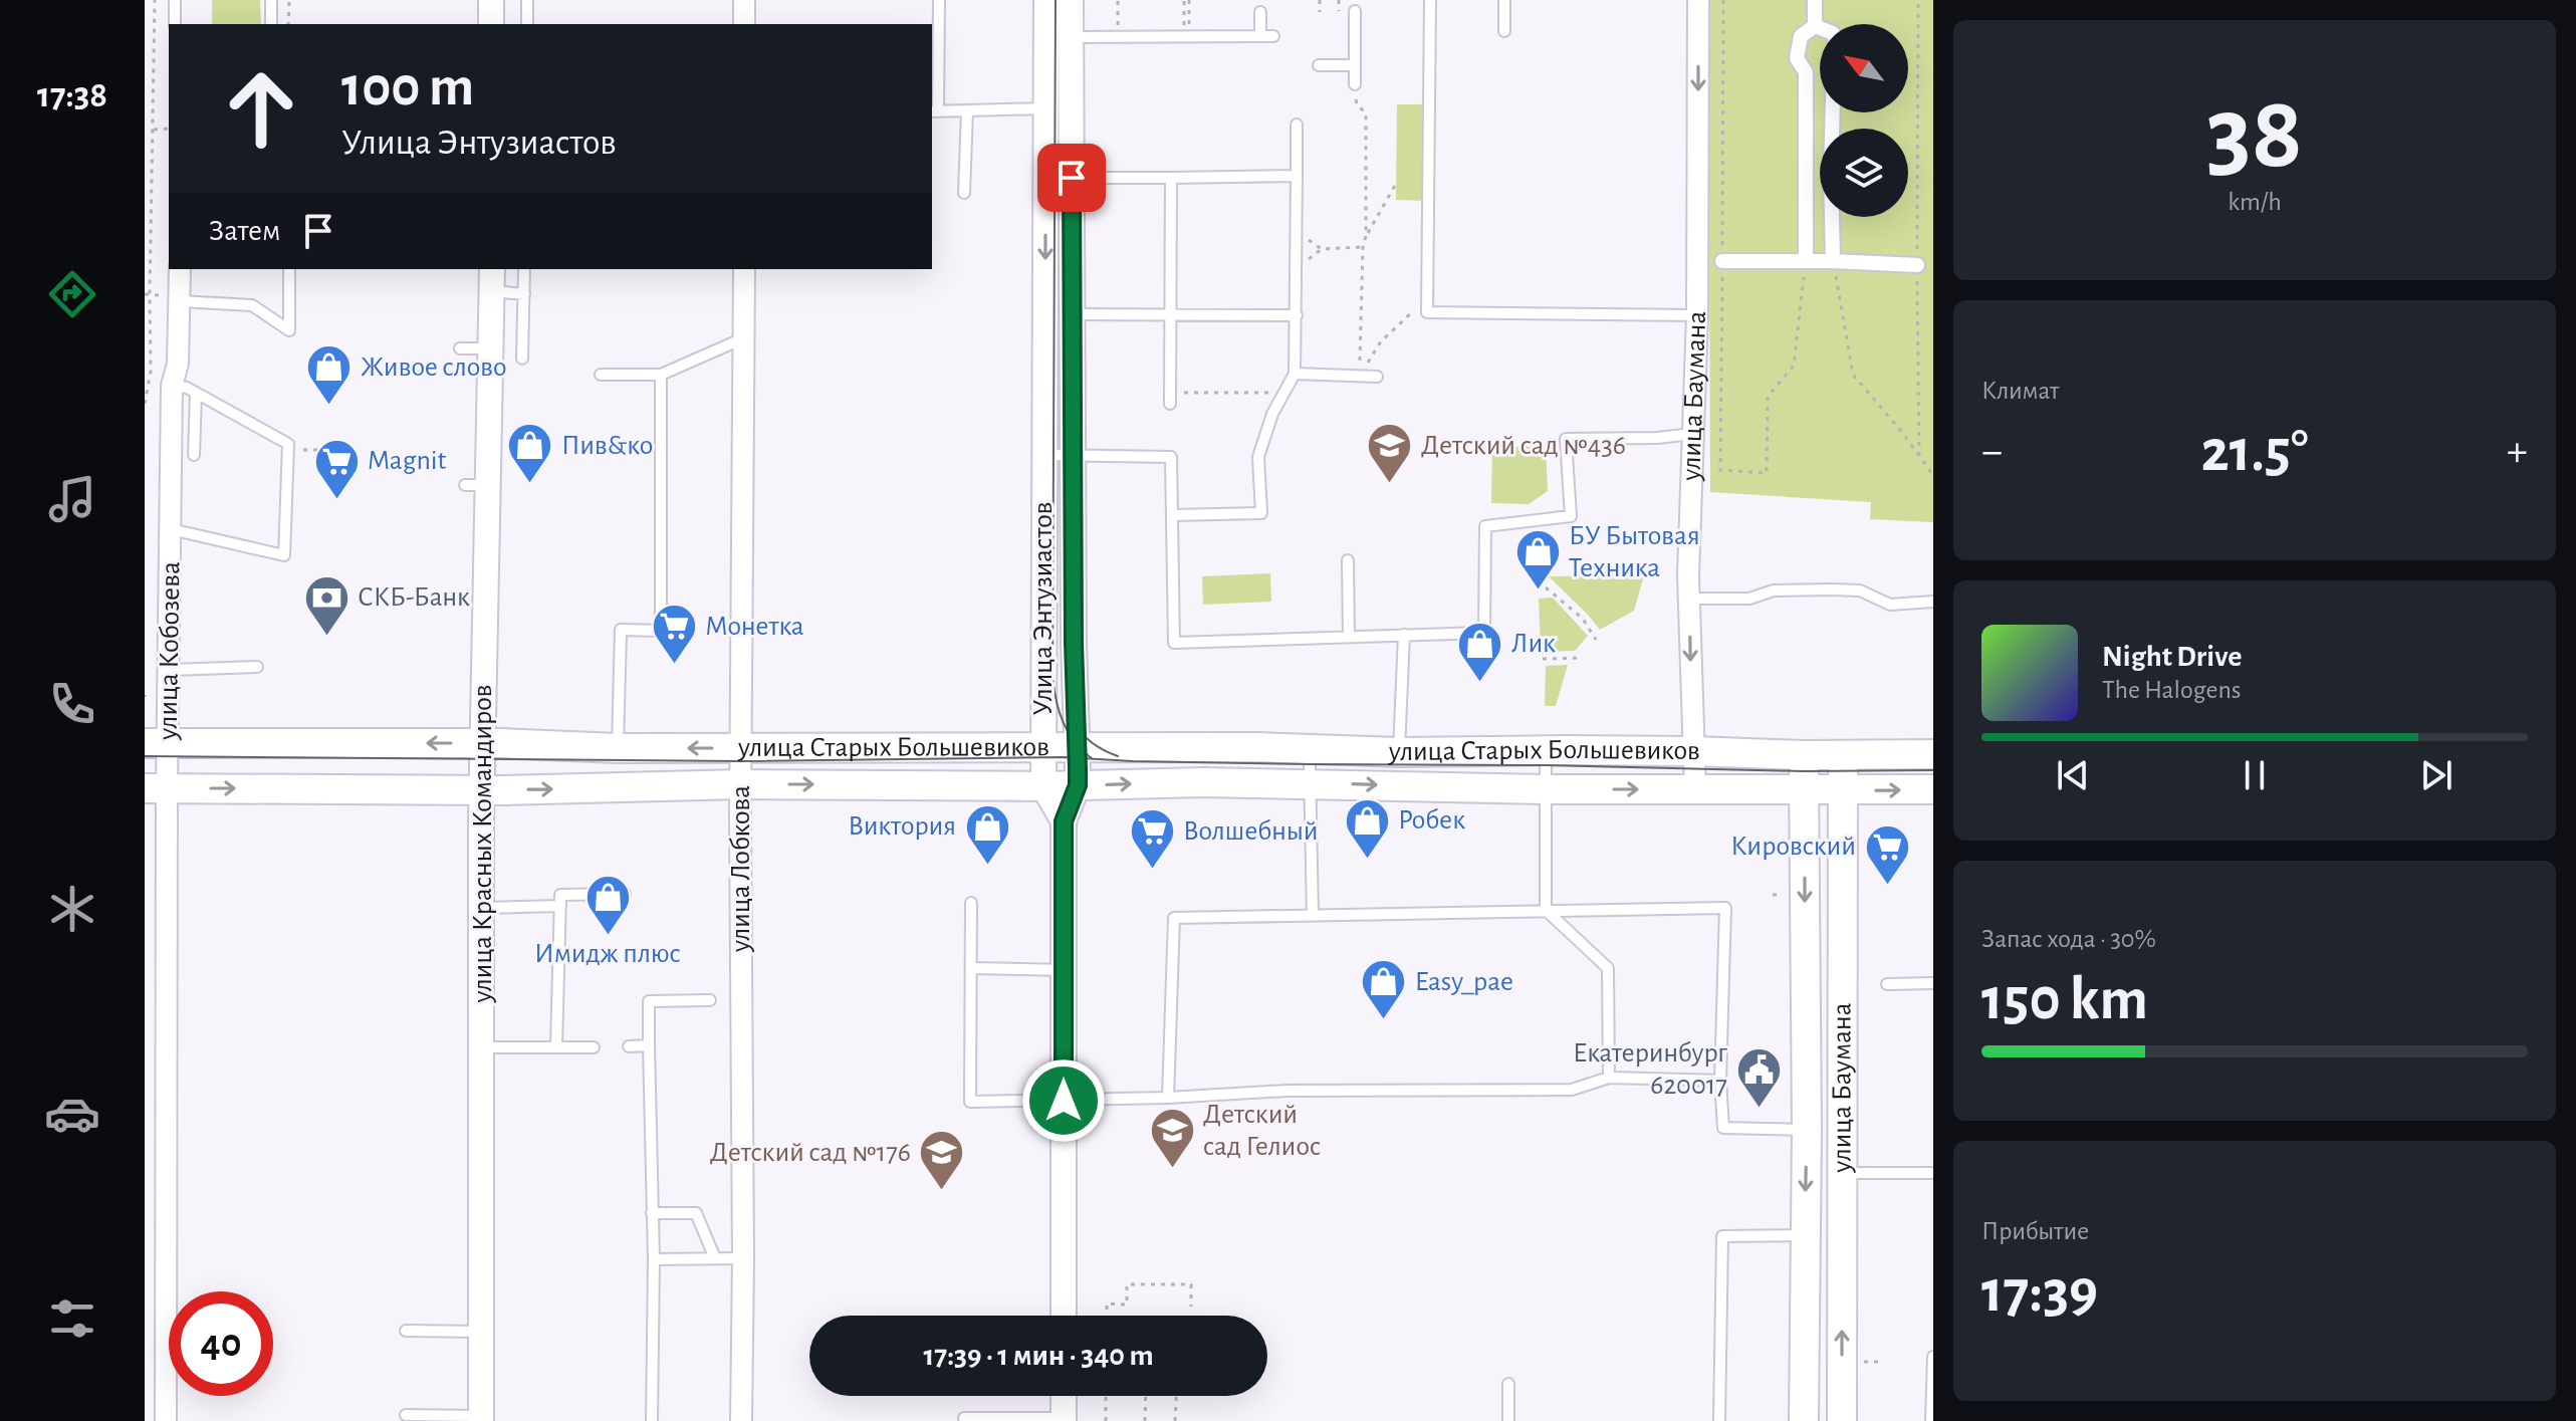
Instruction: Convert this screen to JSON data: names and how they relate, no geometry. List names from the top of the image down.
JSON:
{
  "streets": {
    "main road": ["улица Баумана", "улица Старых Большевиков"],
    "street": [
      "Улица Энтузиастов",
      "улица Кобозева",
      "улица Красных Командиров",
      "улица Лобкова"
    ]
  },
  "crossings": [
    ["улица Баумана", "улица Старых Большевиков"],
    ["Улица Энтузиастов", "улица Старых Большевиков"],
    ["улица Кобозева", "улица Старых Большевиков"],
    ["улица Старых Большевиков", "улица Красных Командиров"],
    ["улица Старых Большевиков", "улица Лобкова"]
  ],
  "places": {
    "shop": [
      "Живое слово",
      "Пив&ко",
      "БУ Бытовая Техника",
      "Лик",
      "Робек",
      "Виктория",
      "Имидж плюс",
      "Easy_pae"
    ],
    "school or university": ["Детский сад №436", "Детский сад Гелиос", "Детский сад №176"],
    "supermarket": [
      "Magnit",
      "Монетка",
      "Волшебный",
      "Кировский"
    ],
    "bank": ["СКБ-Банк"],
    "public building": ["Екатеринбург 620017"]
  },
  "north": "top left",
  "page": {
    "tabs": "17:38",
    "tile": [
      ["38", "km/h"],
      "Климат",
      ["Запас хода · 30%", "150 km"],
      ["Прибытие", "17:39"]
    ],
    "turn": ["100 m", "Улица Энтузиастов"],
    "then": "Затем",
    "heat": ["−", "21.5°", "+"],
    "song": ["Night Drive", "The Halogens"],
    "limit": "40",
    "trip": "17:39 · 1 мин · 340 m"
  }
}
